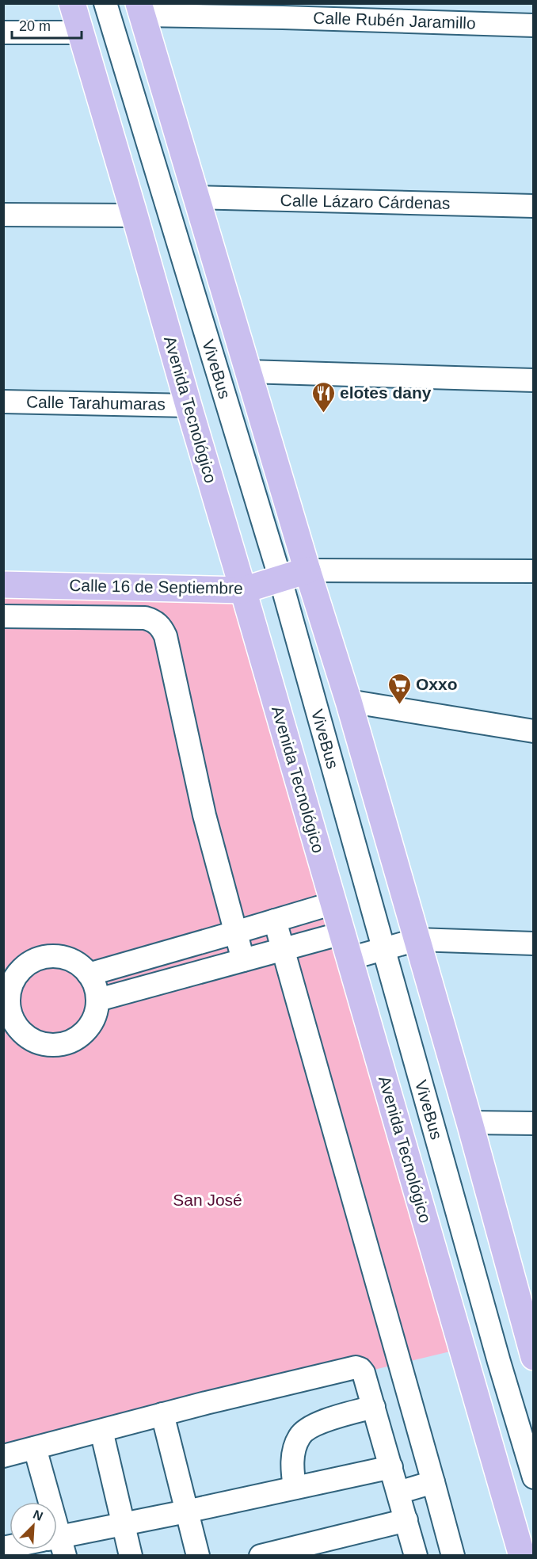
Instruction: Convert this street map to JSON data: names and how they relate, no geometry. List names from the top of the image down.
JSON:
{
  "streets": {
    "main road": ["Avenida Tecnológico", "Calle 16 de Septiembre"],
    "street": [
      "Calle Rubén Jaramillo",
      "Calle Lázaro Cárdenas",
      "ViveBus",
      "Calle Tarahumaras"
    ]
  },
  "crossings": [
    ["ViveBus", "Calle 16 de Septiembre"],
    ["Calle Tarahumaras", "Avenida Tecnológico"],
    ["Avenida Tecnológico", "Calle 16 de Septiembre"]
  ],
  "parks": ["San José"],
  "places": {
    "restaurant": ["elotes dany"],
    "supermarket": ["Oxxo"]
  },
  "scale_bar": "20 m",
  "north": "top right"
}
